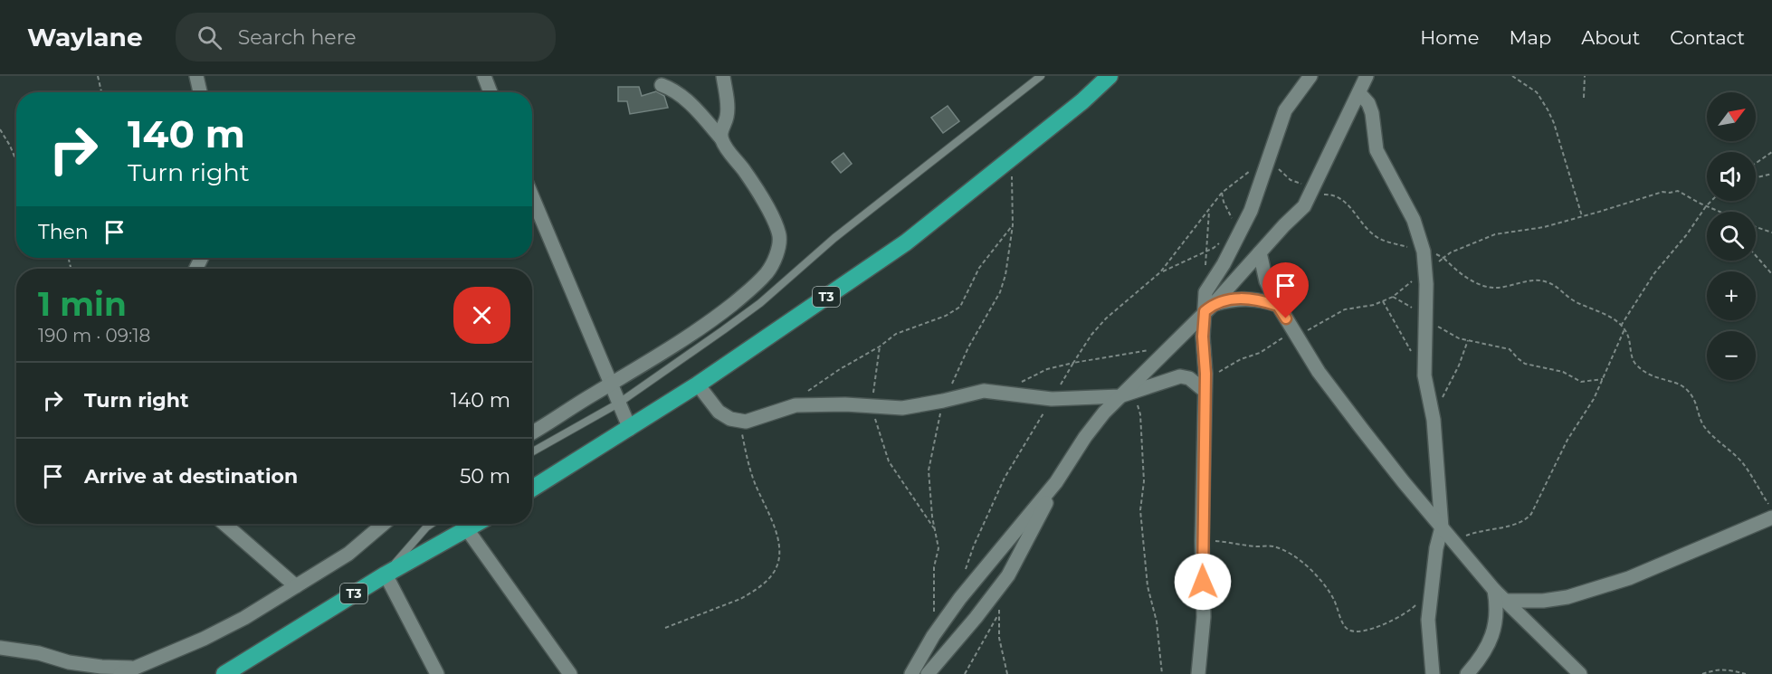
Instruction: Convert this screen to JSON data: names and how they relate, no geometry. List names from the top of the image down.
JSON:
{
  "streets": {
    "highway": ["T3"]
  },
  "north": "top right",
  "page": {
    "header": "Waylane",
    "search": "Search here",
    "nav": [
      "Home",
      "Map",
      "About",
      "Contact"
    ],
    "map_buttons": ["+", "−"],
    "turn": ["140 m", "Turn right"],
    "then": "Then",
    "heading": ["1 min", "190 m · 09:18"],
    "list": [
      {
        "name": "Turn right",
        "value": "140 m"
      },
      {
        "name": "Arrive at destination",
        "value": "50 m"
      }
    ]
  }
}
